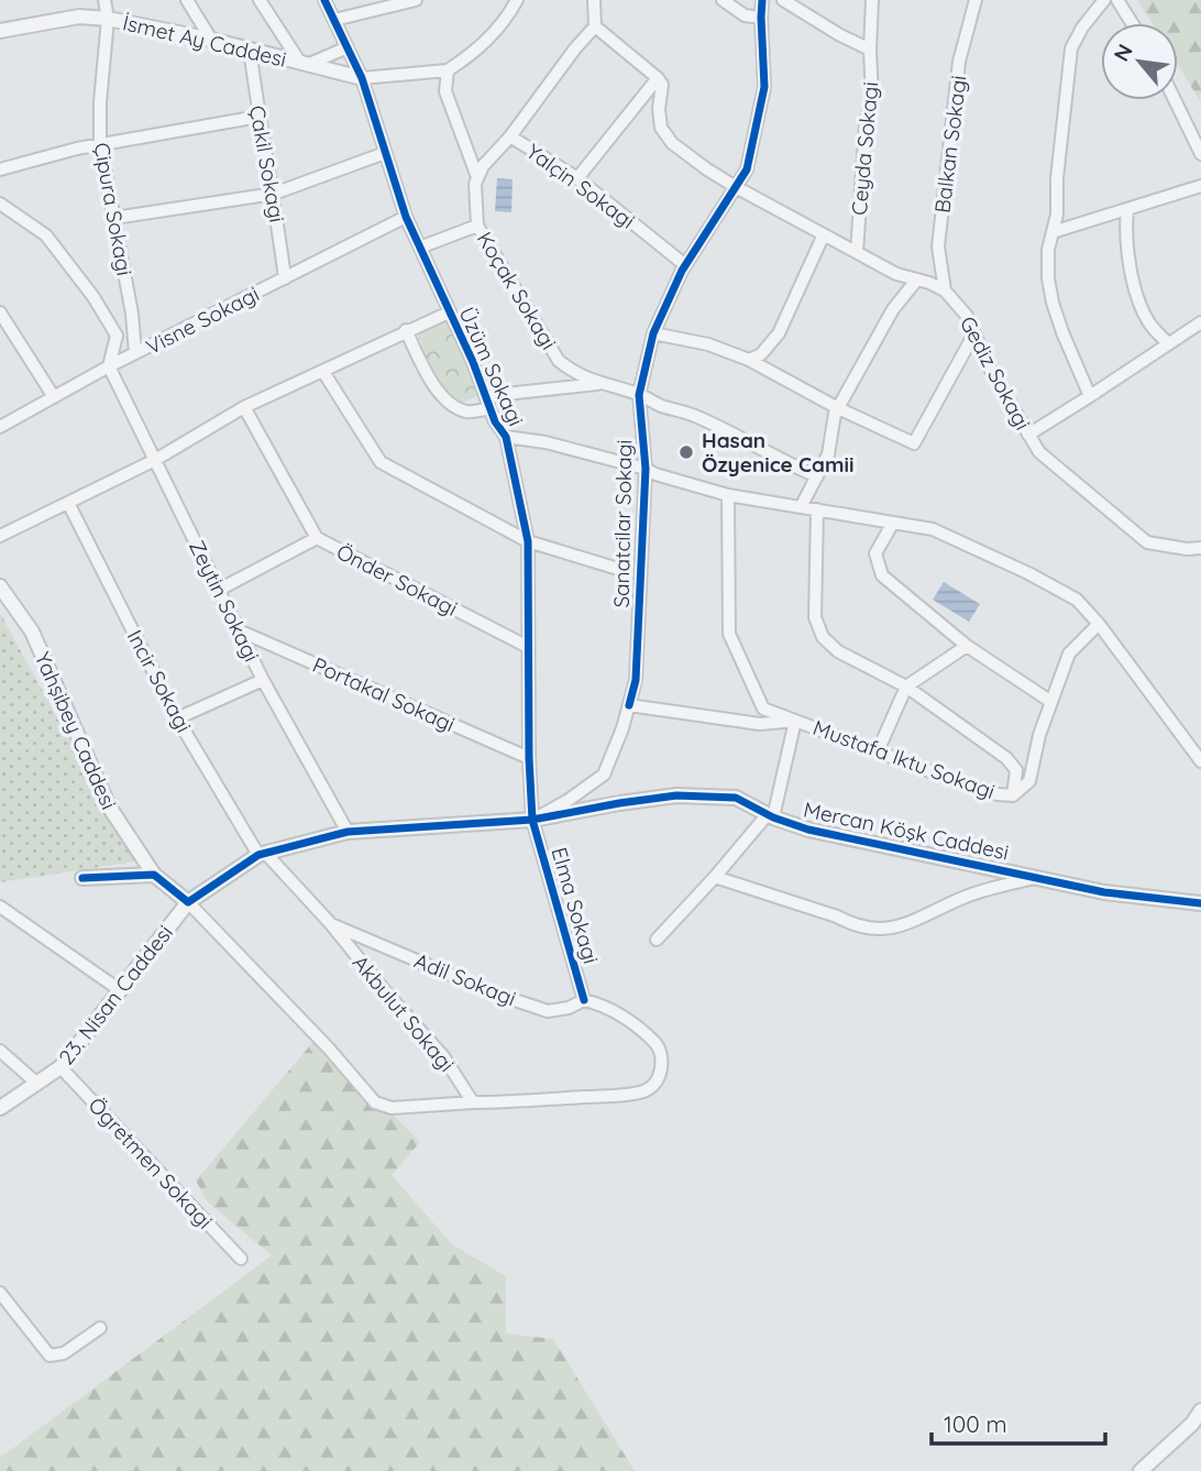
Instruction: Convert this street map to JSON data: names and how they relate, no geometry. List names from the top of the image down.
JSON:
{
  "streets": {
    "street": [
      "İsmet Ay Caddesi",
      "Balkan Sokagi",
      "Ceyda Sokagi",
      "Çakil Sokagi",
      "Yalçin Sokagi",
      "Çipura Sokagi",
      "Koçak Sokagi",
      "Visne Sokagi",
      "Üzüm Sokagi",
      "Gediz Sokagi",
      "Sanatcilar Sokagi",
      "Önder Sokagi",
      "Zeytin Sokagi",
      "Incir Sokagi",
      "Portakal Sokagi",
      "Yahşibey Caddesi",
      "Mustafa Iktu Sokagi",
      "Mercan Köşk Caddesi",
      "Elma Sokagi",
      "Adil Sokagi",
      "23. Nisan Caddesi",
      "Akbulut Sokagi",
      "Ögretmen Sokagi"
    ]
  },
  "crossings": [
    ["İsmet Ay Caddesi", "Çakil Sokagi"],
    ["İsmet Ay Caddesi", "Çipura Sokagi"],
    ["İsmet Ay Caddesi", "Üzüm Sokagi"],
    ["Balkan Sokagi", "Gediz Sokagi"],
    ["Çakil Sokagi", "Visne Sokagi"],
    ["Yalçin Sokagi", "Sanatcilar Sokagi"],
    ["Çipura Sokagi", "Visne Sokagi"],
    ["Koçak Sokagi", "Sanatcilar Sokagi"],
    ["Visne Sokagi", "Üzüm Sokagi"],
    ["Visne Sokagi", "Zeytin Sokagi"],
    ["Üzüm Sokagi", "Sanatcilar Sokagi"],
    ["Üzüm Sokagi", "Önder Sokagi"],
    ["Üzüm Sokagi", "Portakal Sokagi"],
    ["Üzüm Sokagi", "Mercan Köşk Caddesi"],
    ["Üzüm Sokagi", "Elma Sokagi"],
    ["Sanatcilar Sokagi", "Mustafa Iktu Sokagi"],
    ["Sanatcilar Sokagi", "Mercan Köşk Caddesi"],
    ["Sanatcilar Sokagi", "Elma Sokagi"],
    ["Zeytin Sokagi", "Portakal Sokagi"],
    ["Zeytin Sokagi", "Mercan Köşk Caddesi"],
    ["Incir Sokagi", "Mercan Köşk Caddesi"],
    ["Incir Sokagi", "Akbulut Sokagi"],
    ["Mercan Köşk Caddesi", "Elma Sokagi"],
    ["Mercan Köşk Caddesi", "23. Nisan Caddesi"],
    ["Mercan Köşk Caddesi", "Akbulut Sokagi"],
    ["Elma Sokagi", "Adil Sokagi"],
    ["Adil Sokagi", "Akbulut Sokagi"],
    ["23. Nisan Caddesi", "Ögretmen Sokagi"]
  ],
  "places": ["Hasan Özyenice Camii"],
  "scale_bar": "100 m",
  "north": "top left"
}
